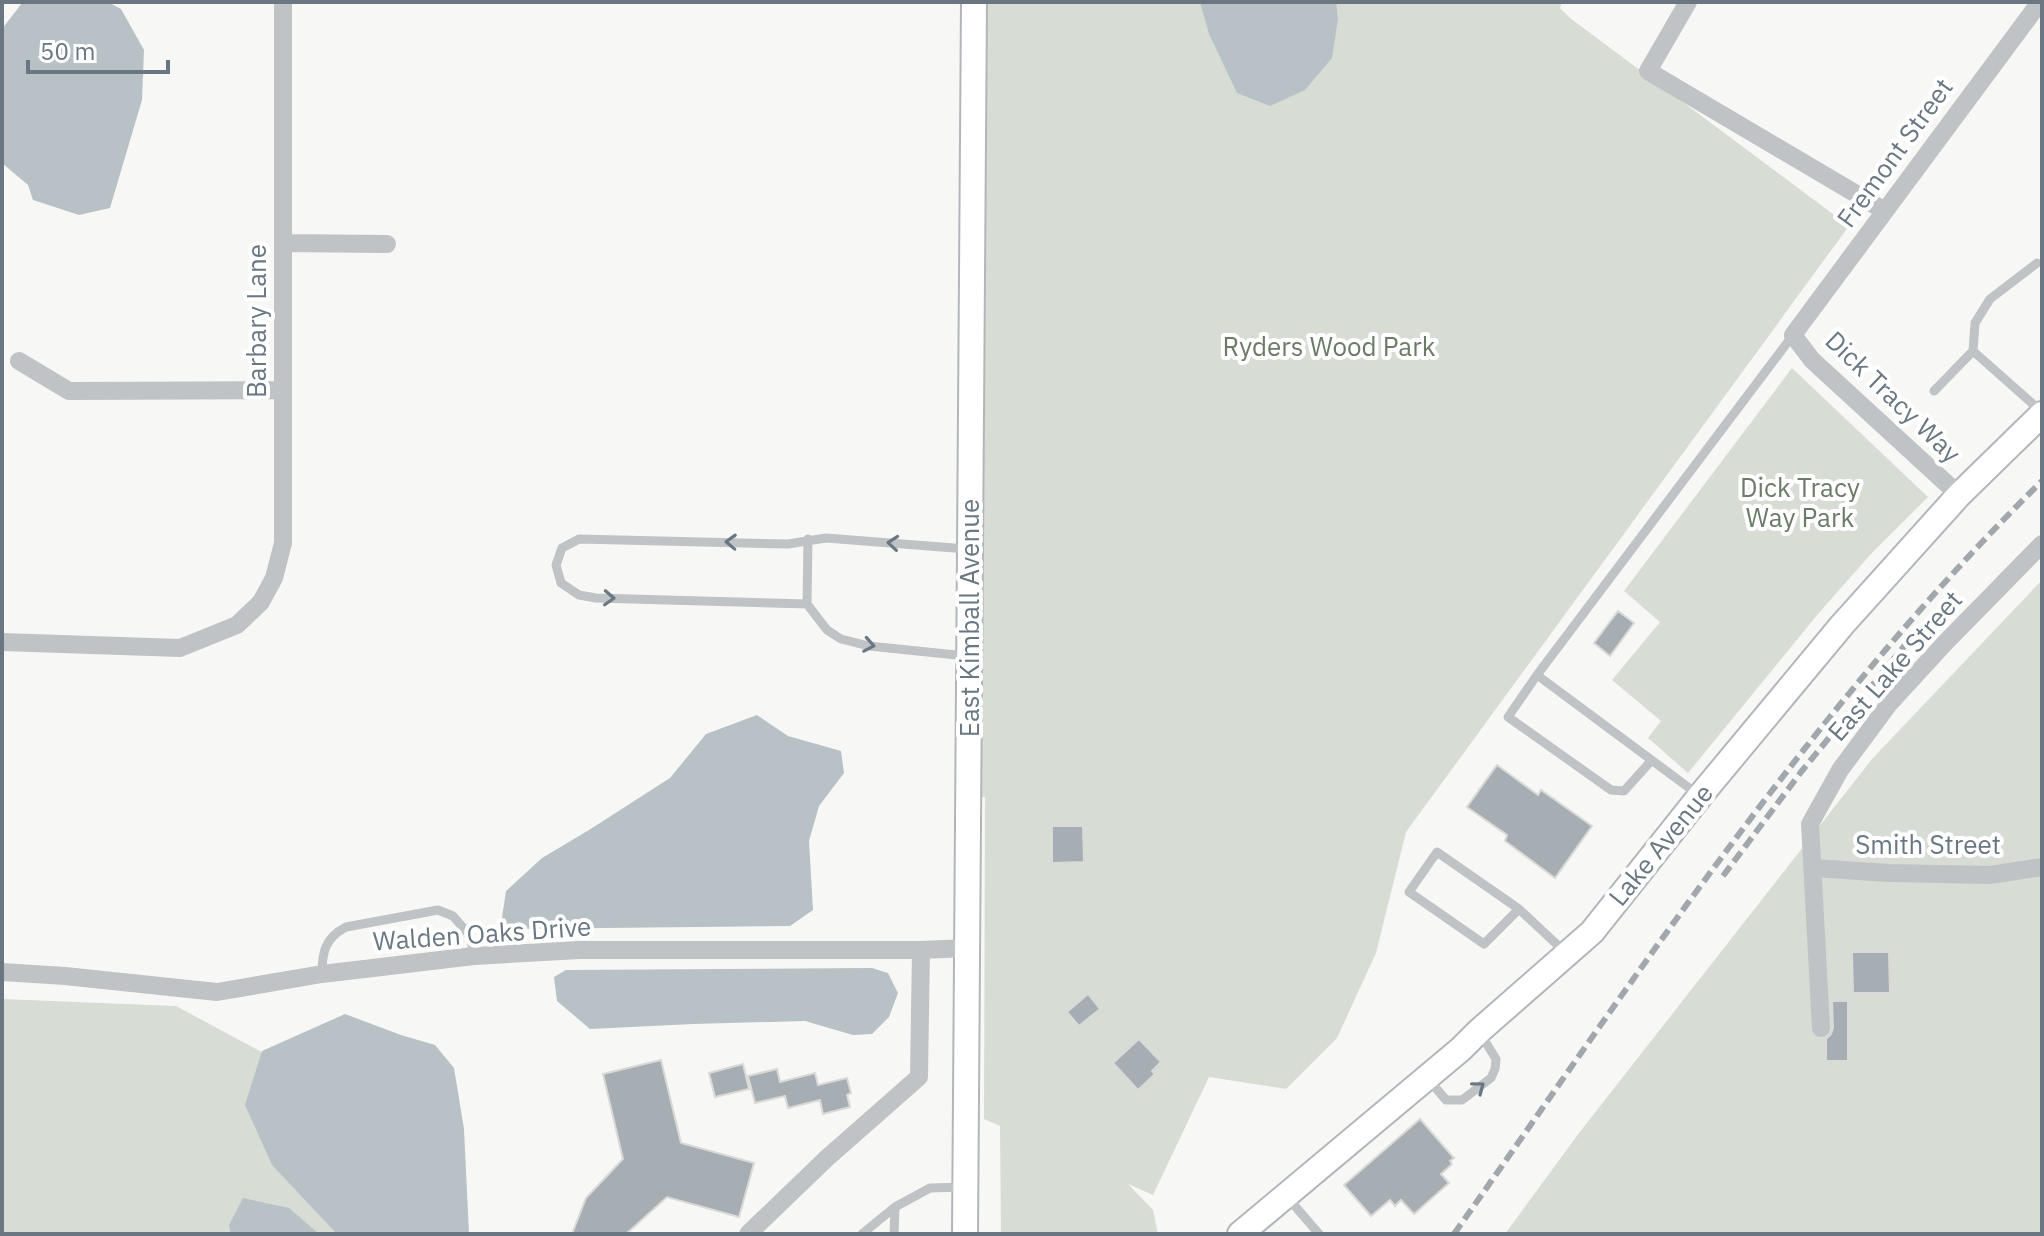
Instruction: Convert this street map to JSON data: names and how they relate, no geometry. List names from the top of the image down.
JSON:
{
  "streets": {
    "street": [
      "Fremont Street",
      "Barbary Lane",
      "Dick Tracy Way",
      "East Kimball Avenue",
      "East Lake Street",
      "Lake Avenue",
      "Smith Street",
      "Walden Oaks Drive"
    ]
  },
  "crossings": [
    ["Fremont Street", "Dick Tracy Way"],
    ["Dick Tracy Way", "Lake Avenue"],
    ["East Kimball Avenue", "Walden Oaks Drive"],
    ["East Lake Street", "Smith Street"]
  ],
  "parks": ["Ryders Wood Park", "Dick Tracy Way Park"],
  "scale_bar": "50 m"
}
